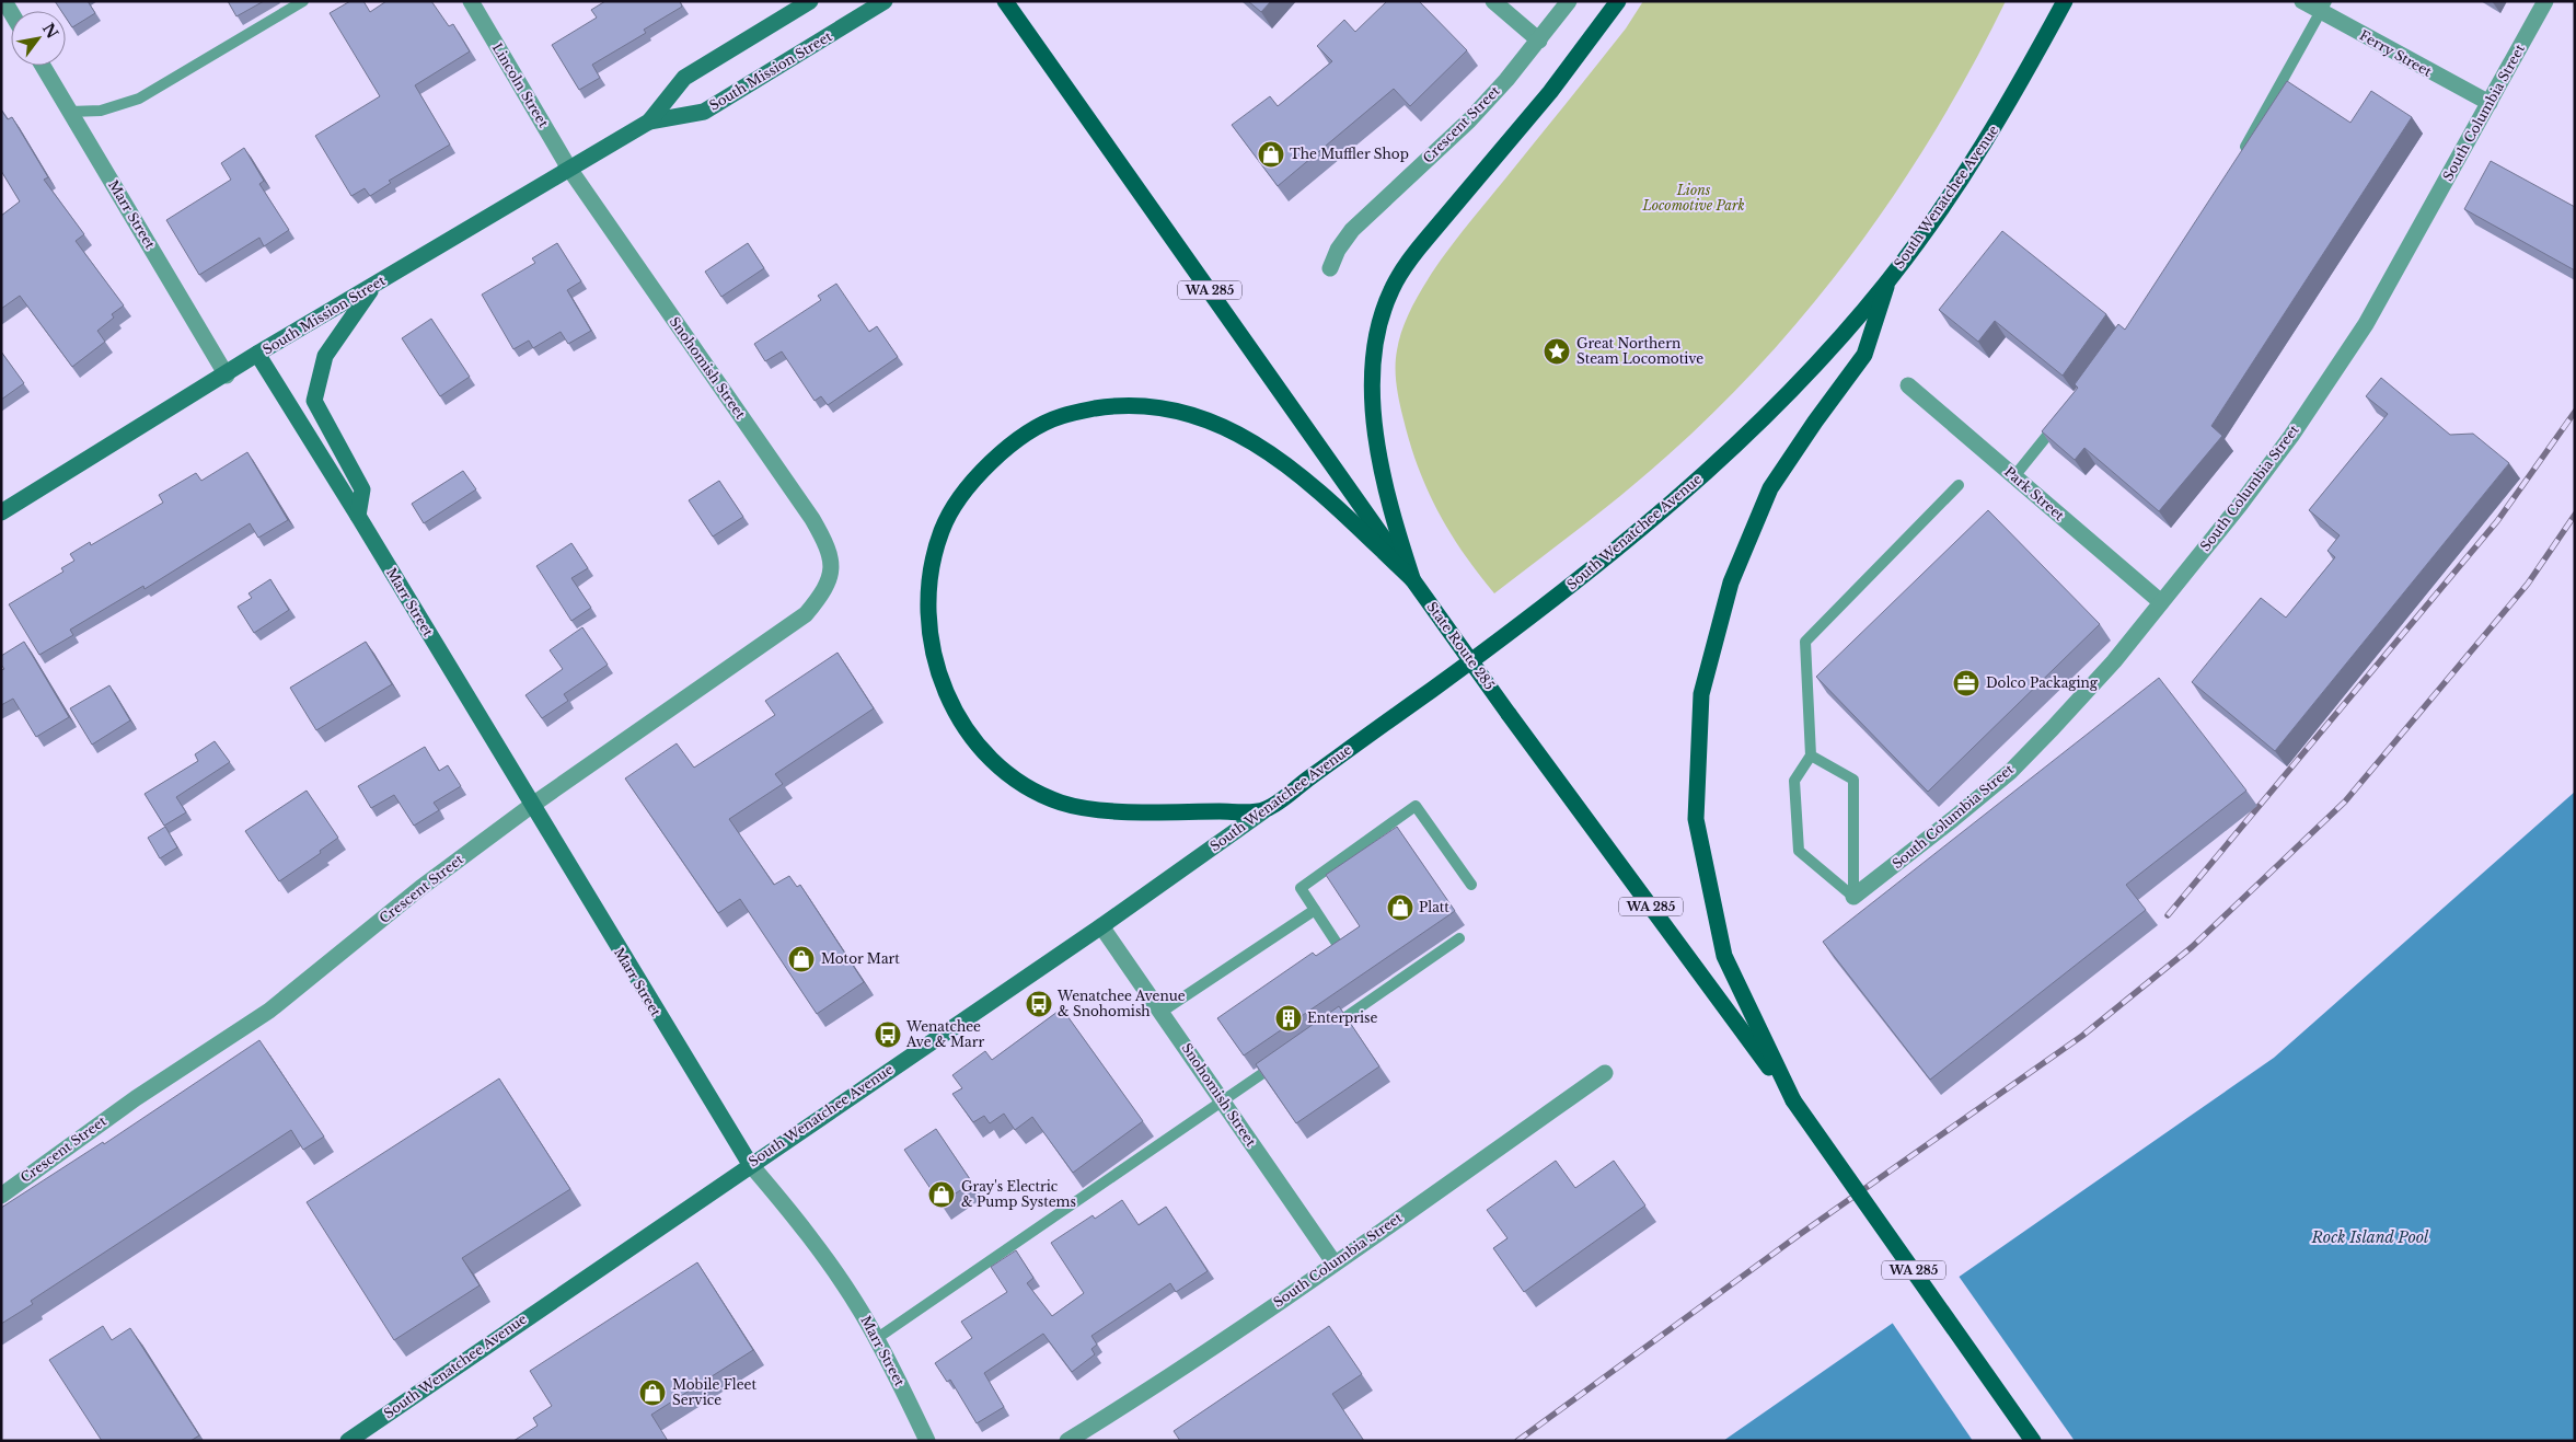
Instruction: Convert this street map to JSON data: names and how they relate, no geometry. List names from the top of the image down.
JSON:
{
  "streets": {
    "main road": [
      "South Mission Street",
      "South Wenatchee Avenue",
      "Marr Street",
      "WA 285",
      "State Route 285"
    ],
    "street": [
      "Ferry Street",
      "Lincoln Street",
      "South Columbia Street",
      "Crescent Street",
      "Snohomish Street",
      "Park Street"
    ]
  },
  "crossings": [
    ["Ferry Street", "South Columbia Street"],
    ["South Mission Street", "Lincoln Street"],
    ["South Mission Street", "Marr Street"],
    ["South Mission Street", "Snohomish Street"],
    ["Lincoln Street", "Snohomish Street"],
    ["South Columbia Street", "Snohomish Street"],
    ["South Columbia Street", "Park Street"],
    ["Crescent Street", "Marr Street"],
    ["Crescent Street", "Snohomish Street"],
    ["South Wenatchee Avenue", "Marr Street"],
    ["South Wenatchee Avenue", "Snohomish Street"],
    ["WA 285", "State Route 285"]
  ],
  "water": ["Rock Island Pool"],
  "parks": ["Lions Locomotive Park"],
  "places": {
    "shop": [
      "The Muffler Shop",
      "Platt",
      "Motor Mart",
      "Gray's Electric & Pump Systems",
      "Mobile Fleet Service"
    ],
    "place": ["Great Northern Steam Locomotive"],
    "office": ["Dolco Packaging"],
    "bus stop": ["Wenatchee Avenue & Snohomish", "Wenatchee Ave & Marr"],
    "building": ["Enterprise"]
  },
  "north": "top right"
}
